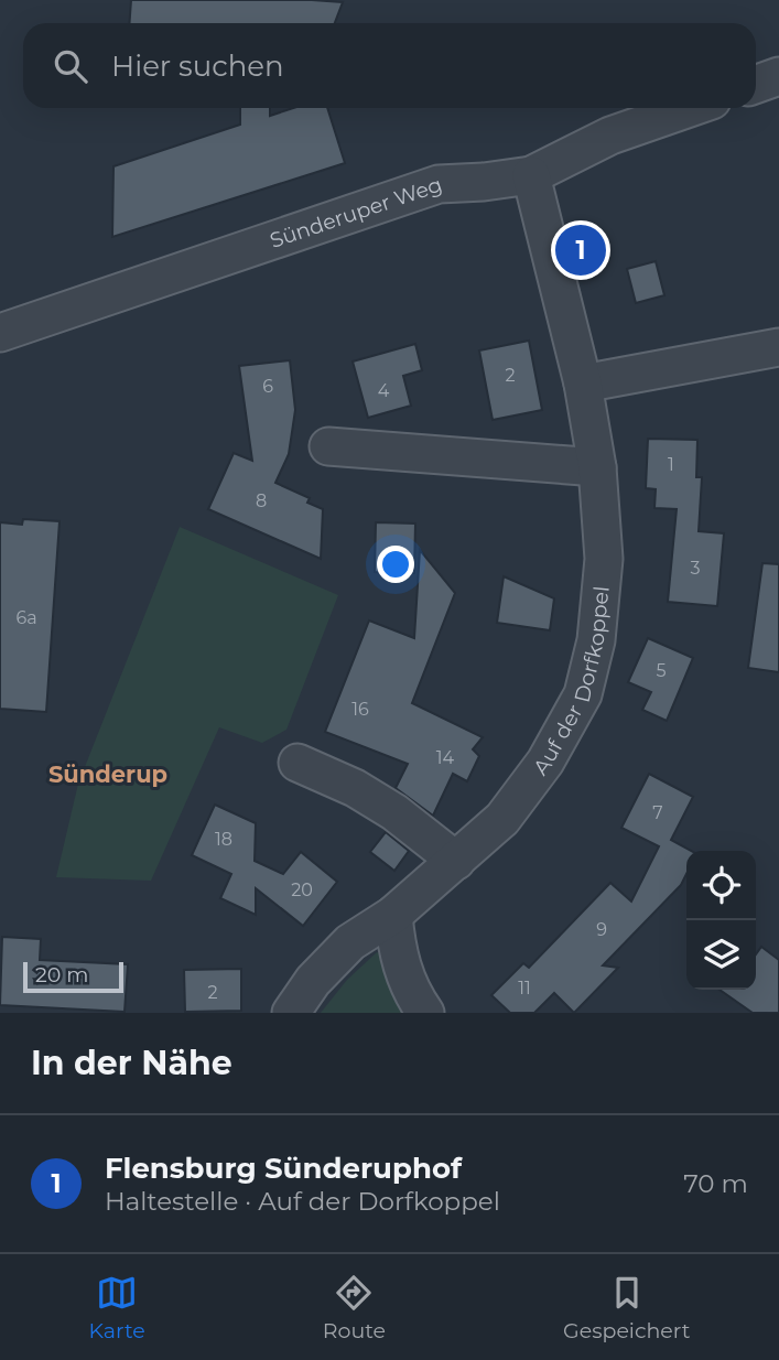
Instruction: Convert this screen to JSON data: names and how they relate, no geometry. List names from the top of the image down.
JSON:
{
  "streets": {
    "street": ["Sünderuper Weg", "Auf der Dorfkoppel"]
  },
  "crossings": [
    ["Sünderuper Weg", "Auf der Dorfkoppel"]
  ],
  "districts": ["Sünderup"],
  "house_numbers": [
    "2",
    "6",
    "4",
    "1",
    "8",
    "3",
    "6a",
    "5",
    "16",
    "14",
    "7",
    "18",
    "20",
    "9",
    "11",
    "2"
  ],
  "scale_bar": "20 m",
  "page": {
    "search": "Hier suchen",
    "pins": "1",
    "scale": "20 m",
    "heading": "In der Nähe",
    "list": [
      {
        "mark": "1",
        "name": "Flensburg Sünderuphof",
        "note": "Haltestelle · Auf der Dorfkoppel",
        "value": "70 m"
      }
    ],
    "nav": ["Karte", "Route", "Gespeichert"]
  }
}
